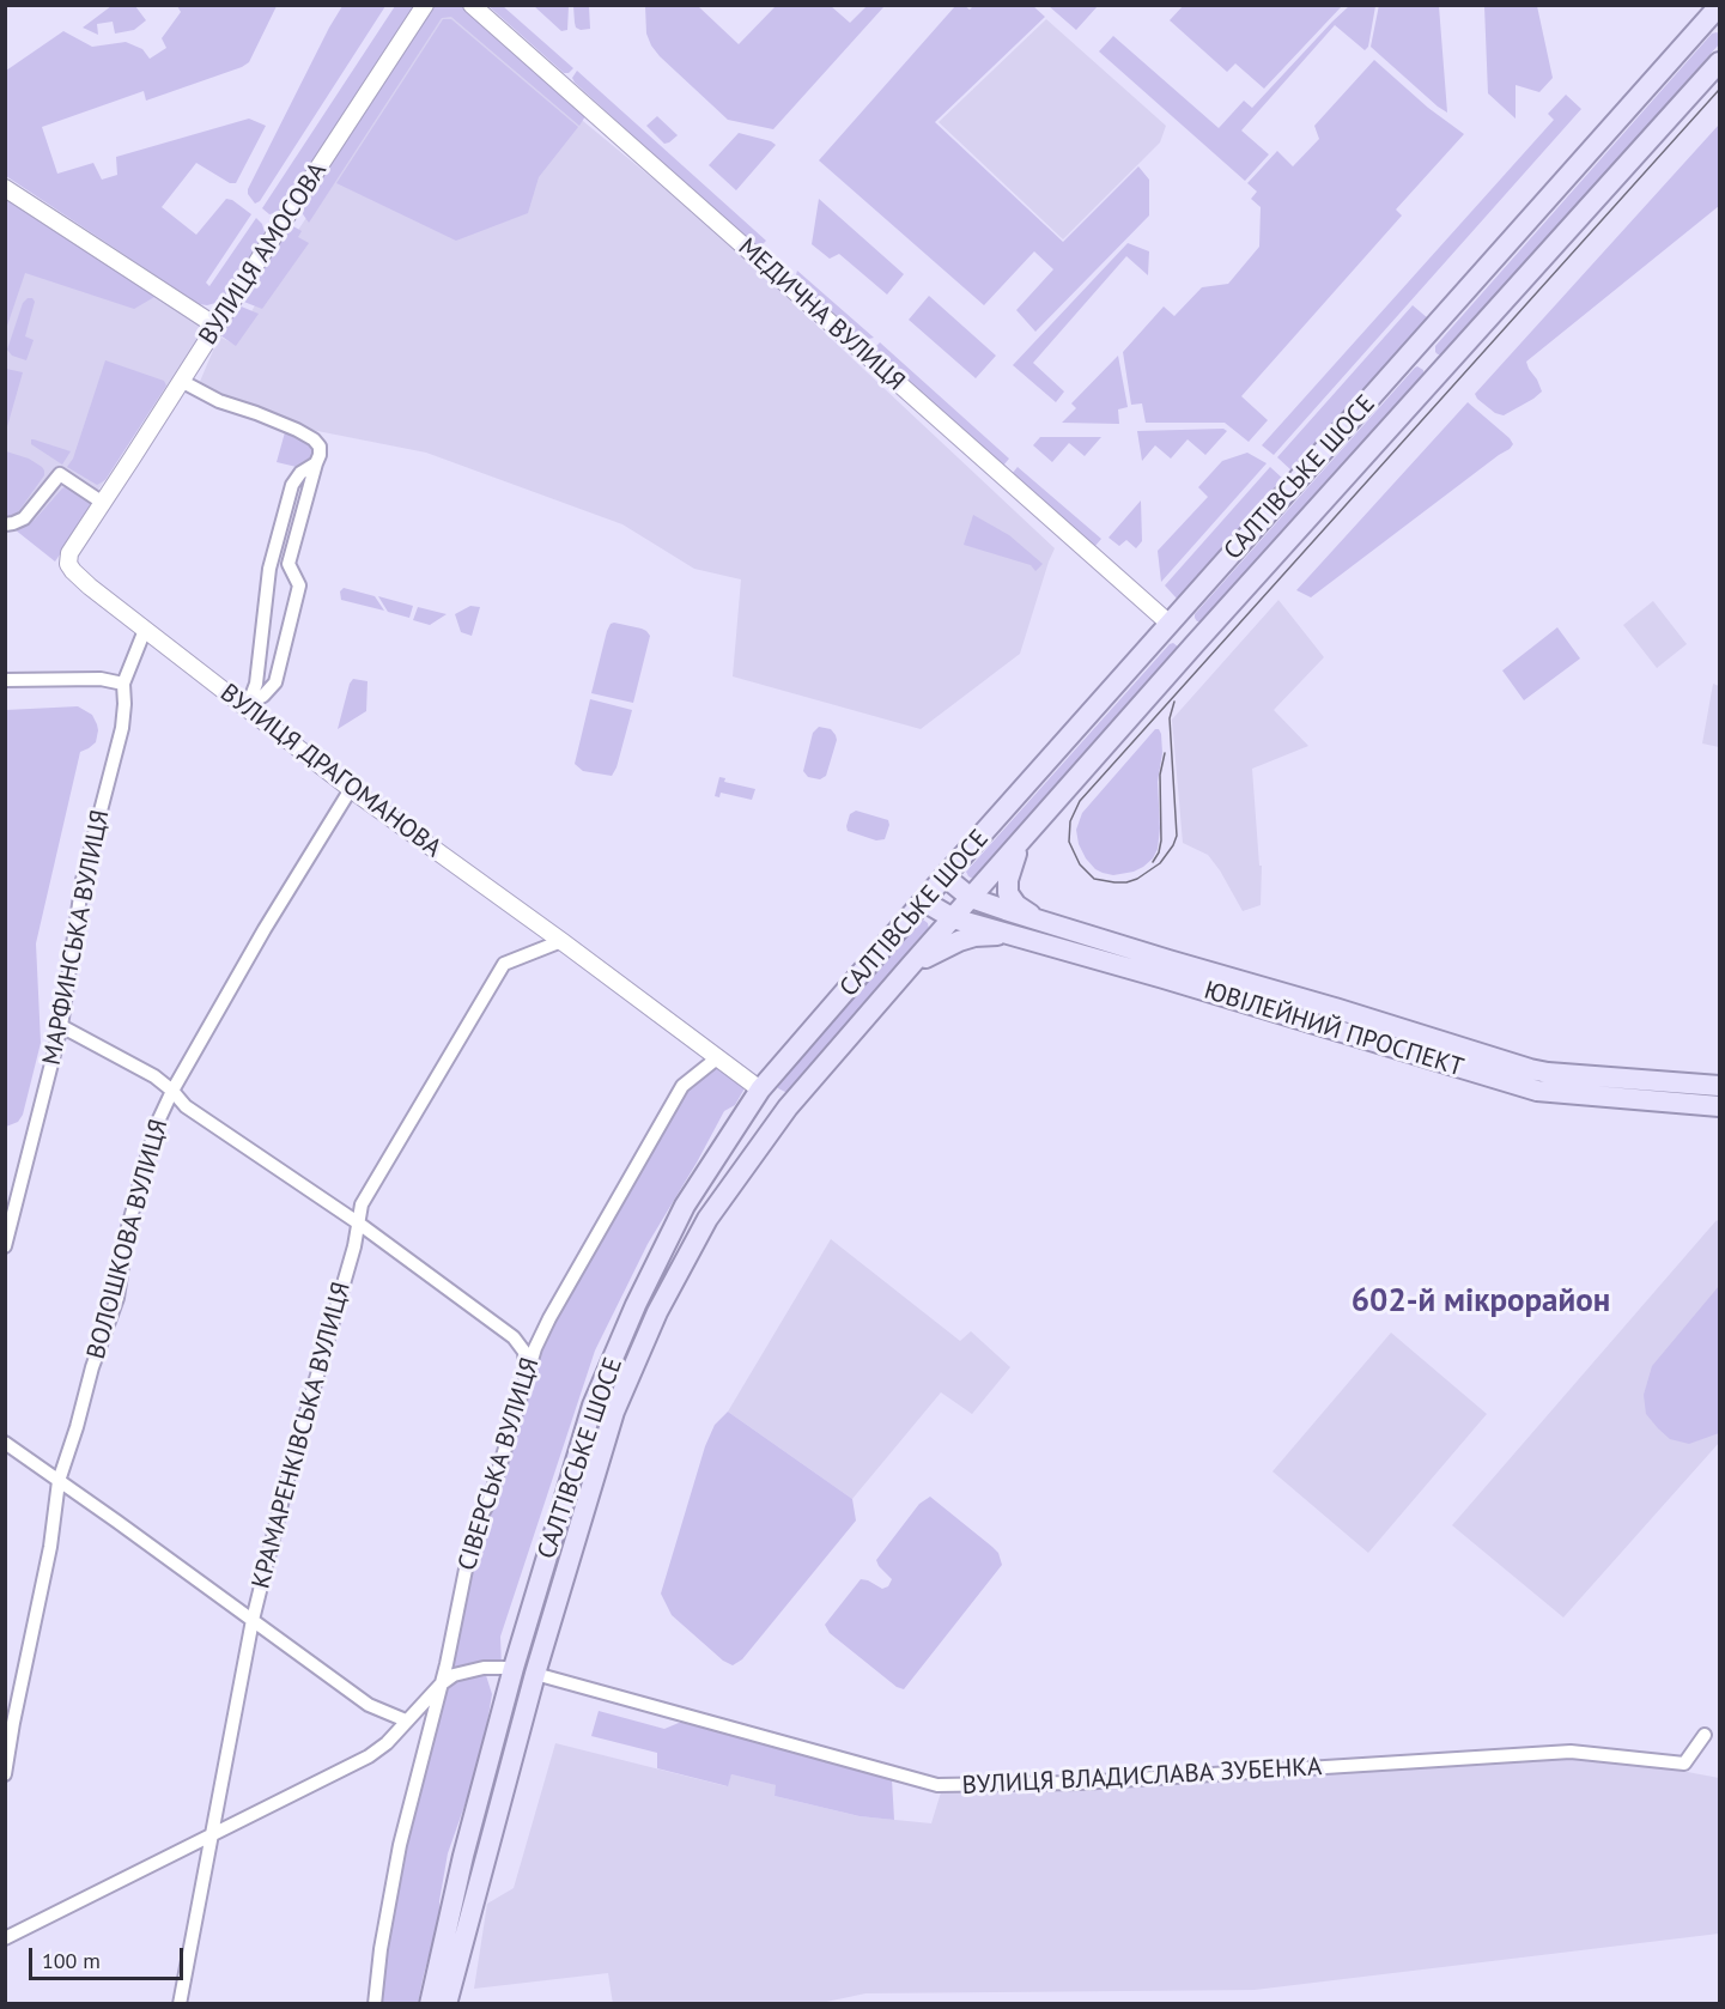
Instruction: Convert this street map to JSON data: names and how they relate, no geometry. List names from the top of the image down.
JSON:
{
  "streets": {
    "main road": ["САЛТІВСЬКЕ ШОСЕ", "ЮВІЛЕЙНИЙ ПРОСПЕКТ"],
    "street": [
      "ВУЛИЦЯ АМОСОВА",
      "МЕДИЧНА ВУЛИЦЯ",
      "ВУЛИЦЯ ДРАГОМАНОВА",
      "МАРФИНСЬКА ВУЛИЦЯ",
      "ВОЛОШКОВА ВУЛИЦЯ",
      "КРАМАРЕНКІВСЬКА ВУЛИЦЯ",
      "СІВЕРСЬКА ВУЛИЦЯ",
      "ВУЛИЦЯ ВЛАДИСЛАВА ЗУБЕНКА"
    ]
  },
  "crossings": [
    ["ВУЛИЦЯ АМОСОВА", "ВУЛИЦЯ ДРАГОМАНОВА"],
    ["МЕДИЧНА ВУЛИЦЯ", "САЛТІВСЬКЕ ШОСЕ"],
    ["САЛТІВСЬКЕ ШОСЕ", "ВУЛИЦЯ ДРАГОМАНОВА"],
    ["САЛТІВСЬКЕ ШОСЕ", "ЮВІЛЕЙНИЙ ПРОСПЕКТ"],
    ["САЛТІВСЬКЕ ШОСЕ", "ВУЛИЦЯ ВЛАДИСЛАВА ЗУБЕНКА"],
    ["ВУЛИЦЯ ДРАГОМАНОВА", "МАРФИНСЬКА ВУЛИЦЯ"],
    ["ВУЛИЦЯ ДРАГОМАНОВА", "ВОЛОШКОВА ВУЛИЦЯ"],
    ["ВУЛИЦЯ ДРАГОМАНОВА", "КРАМАРЕНКІВСЬКА ВУЛИЦЯ"],
    ["ВУЛИЦЯ ДРАГОМАНОВА", "СІВЕРСЬКА ВУЛИЦЯ"]
  ],
  "districts": ["602-й мікрорайон"],
  "scale_bar": "100 m"
}
